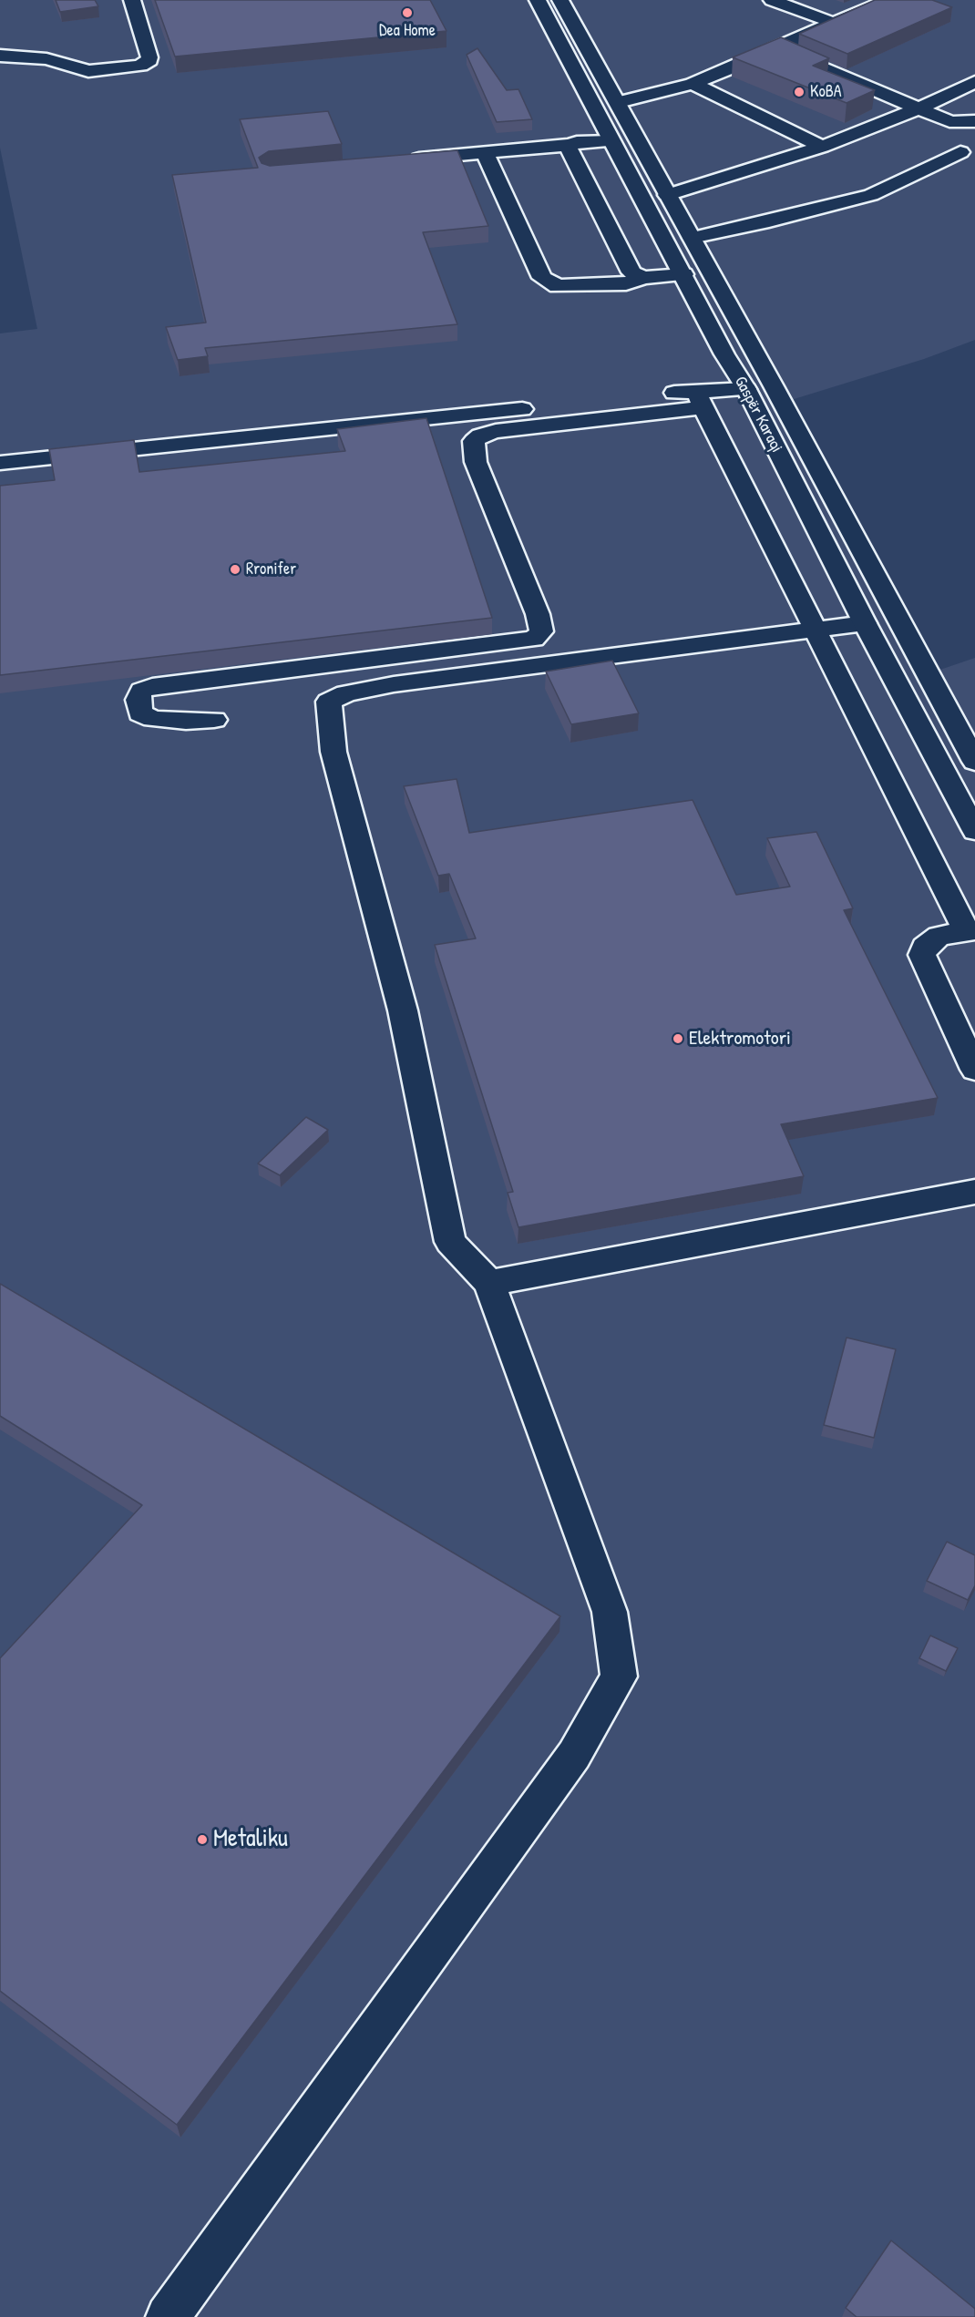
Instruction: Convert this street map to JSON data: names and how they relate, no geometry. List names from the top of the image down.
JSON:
{
  "streets": {
    "main road": ["Gaspër Karaqi"]
  },
  "places": [
    "Dea Home",
    "KoBA",
    "Rronifer",
    "Elektromotori",
    "Metaliku"
  ]
}
